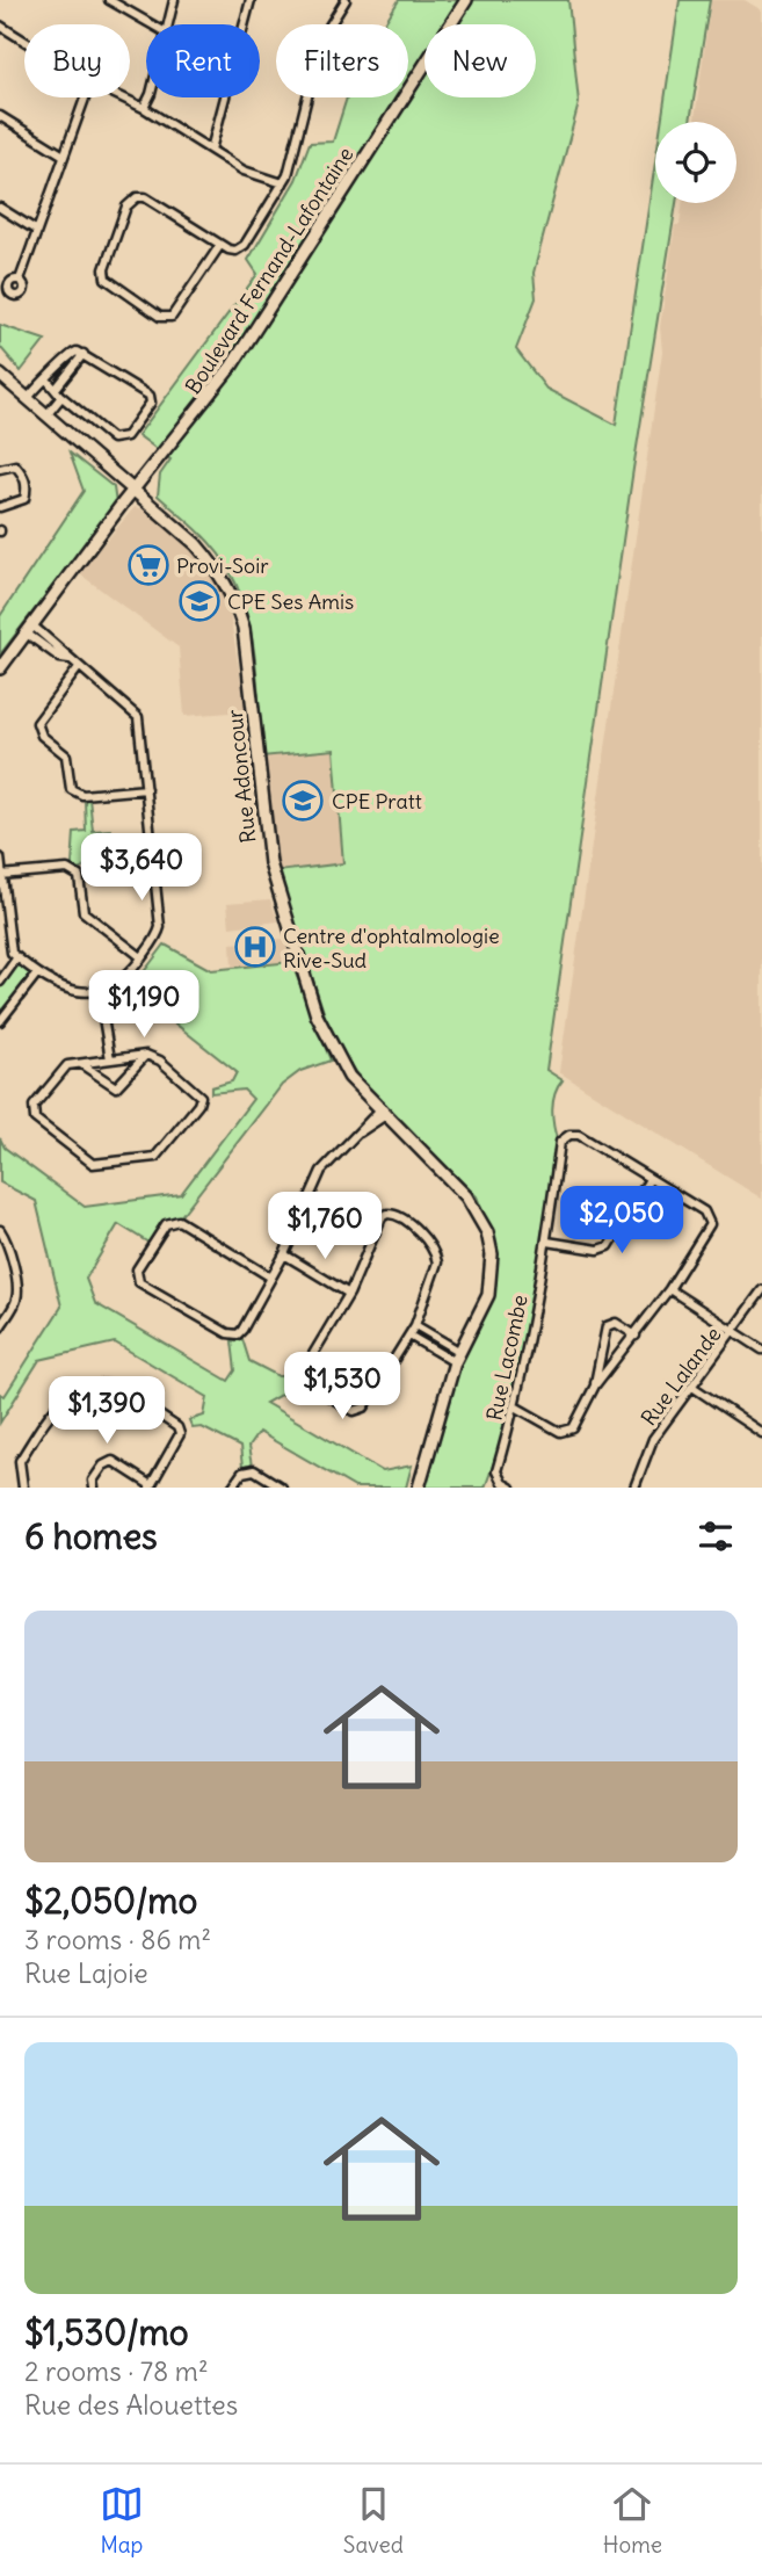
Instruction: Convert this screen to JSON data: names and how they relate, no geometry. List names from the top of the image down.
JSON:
{
  "streets": {
    "street": [
      "Boulevard Fernand-Lafontaine",
      "Rue Adoncour",
      "Rue Lacombe",
      "Rue Lalande"
    ]
  },
  "crossings": [
    ["Boulevard Fernand-Lafontaine", "Rue Adoncour"]
  ],
  "places": {
    "supermarket": ["Provi-Soir"],
    "school or university": ["CPE Ses Amis", "CPE Pratt"],
    "hospital": ["Centre d'ophtalmologie Rive-Sud"]
  },
  "page": {
    "chip": [
      "Buy",
      "Rent",
      "Filters",
      "New"
    ],
    "price": [
      "$3,640",
      "$1,190",
      "$2,050",
      "$1,760",
      "$1,530",
      "$1,390"
    ],
    "heading": "6 homes",
    "list": [
      {
        "name": "$2,050/mo",
        "note": "3 rooms · 86 m² · Rue Lajoie"
      },
      {
        "name": "$1,530/mo",
        "note": "2 rooms · 78 m² · Rue des Alouettes"
      }
    ],
    "tabs": ["Map", "Saved", "Home"]
  }
}
